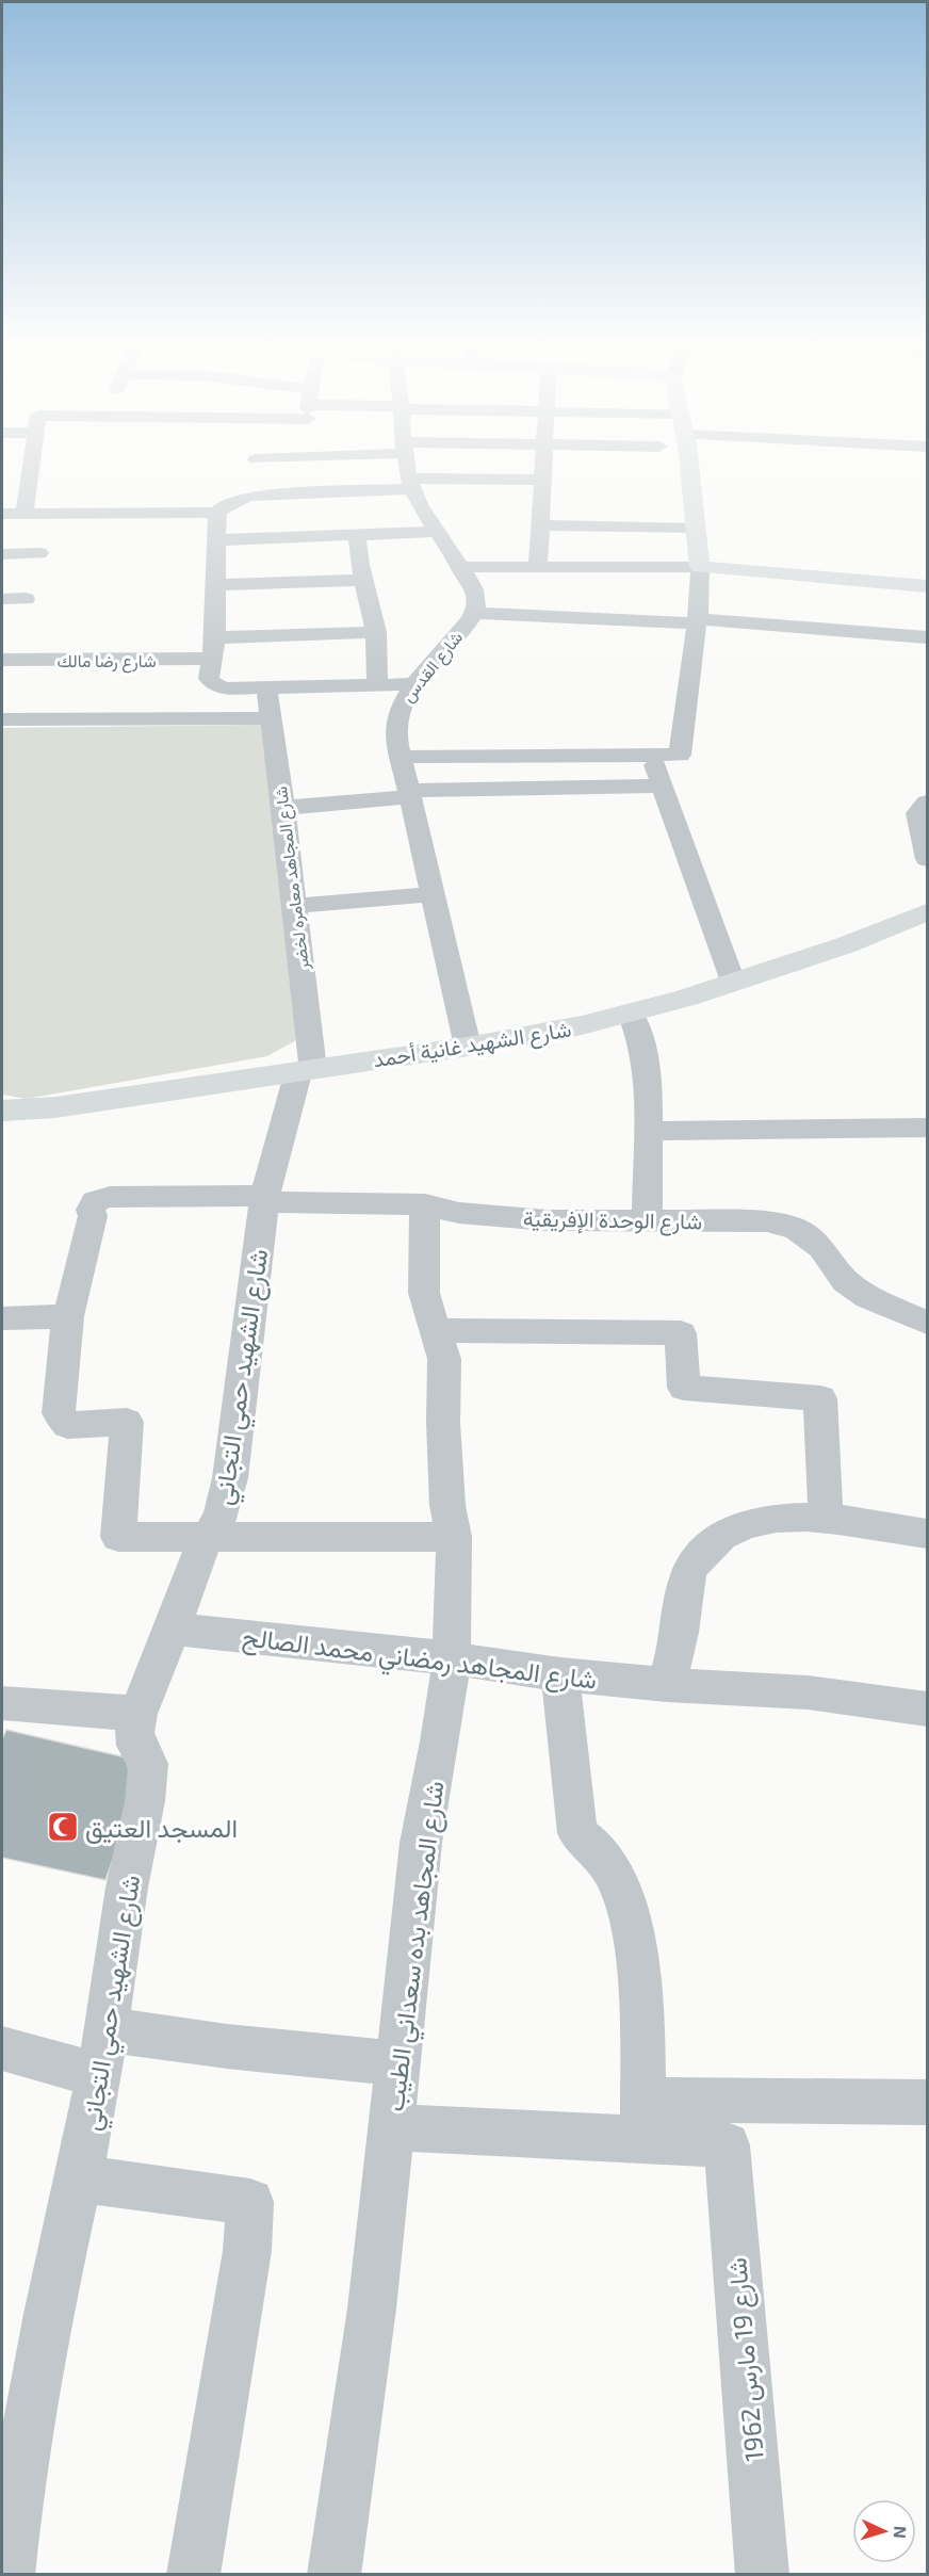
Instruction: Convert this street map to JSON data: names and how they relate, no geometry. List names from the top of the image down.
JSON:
{
  "streets": {
    "street": [
      "شارع رضا مالك",
      "شارع القدس",
      "شارع المجاهد معامره لخضر",
      "شارع الشهيد غانية أحمد",
      "شارع الوحدة الإفريقية",
      "شارع الشهيد حمي التجاني",
      "شارع المجاهد رمضاني محمد الصالح",
      "شارع المجاهد بده سعداني الطيب",
      "شارع 19 مارس 1962"
    ]
  },
  "crossings": [
    ["شارع القدس", "شارع الشهيد غانية أحمد"],
    ["شارع المجاهد معامره لخضر", "شارع الشهيد غانية أحمد"],
    ["شارع المجاهد معامره لخضر", "شارع الشهيد حمي التجاني"],
    ["شارع الشهيد غانية أحمد", "شارع الشهيد حمي التجاني"],
    ["شارع الوحدة الإفريقية", "شارع الشهيد حمي التجاني"],
    ["شارع الوحدة الإفريقية", "شارع المجاهد بده سعداني الطيب"],
    ["شارع الشهيد حمي التجاني", "شارع المجاهد رمضاني محمد الصالح"],
    ["شارع المجاهد رمضاني محمد الصالح", "شارع المجاهد بده سعداني الطيب"]
  ],
  "places": {
    "mosque": ["المسجد العتيق"]
  },
  "north": "right"
}
